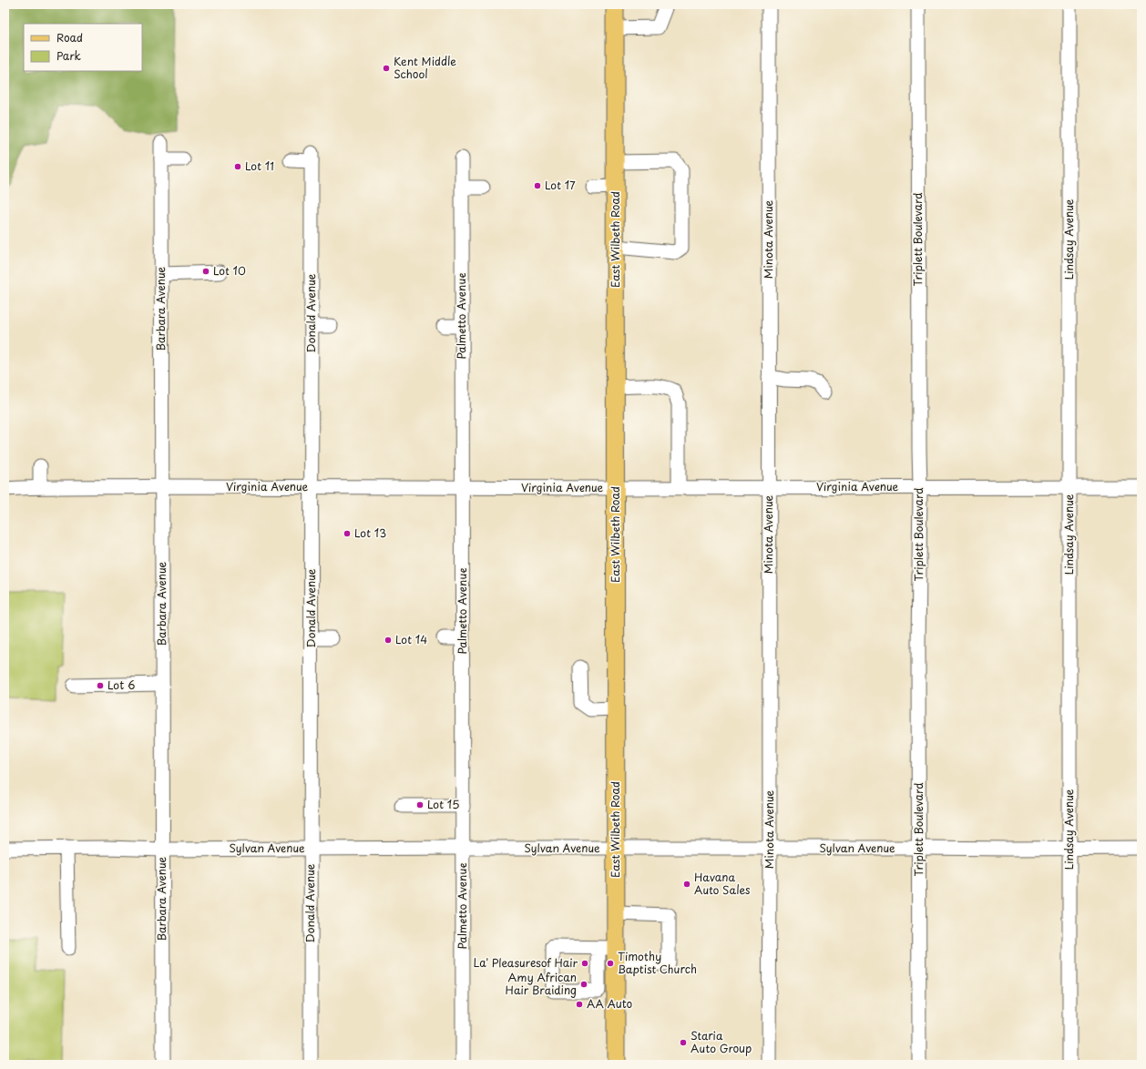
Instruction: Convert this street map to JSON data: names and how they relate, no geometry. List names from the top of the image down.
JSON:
{
  "streets": {
    "main road": ["East Wilbeth Road"],
    "street": [
      "Minota Avenue",
      "Triplett Boulevard",
      "Lindsay Avenue",
      "Barbara Avenue",
      "Donald Avenue",
      "Palmetto Avenue",
      "Virginia Avenue",
      "Sylvan Avenue"
    ]
  },
  "crossings": [
    ["East Wilbeth Road", "Virginia Avenue"],
    ["East Wilbeth Road", "Sylvan Avenue"],
    ["Minota Avenue", "Virginia Avenue"],
    ["Minota Avenue", "Sylvan Avenue"],
    ["Triplett Boulevard", "Virginia Avenue"],
    ["Triplett Boulevard", "Sylvan Avenue"],
    ["Lindsay Avenue", "Virginia Avenue"],
    ["Lindsay Avenue", "Sylvan Avenue"],
    ["Barbara Avenue", "Virginia Avenue"],
    ["Barbara Avenue", "Sylvan Avenue"],
    ["Donald Avenue", "Virginia Avenue"],
    ["Donald Avenue", "Sylvan Avenue"],
    ["Palmetto Avenue", "Virginia Avenue"],
    ["Palmetto Avenue", "Sylvan Avenue"]
  ],
  "places": [
    "Kent Middle School",
    "Lot 11",
    "Lot 17",
    "Lot 10",
    "Lot 13",
    "Lot 14",
    "Lot 6",
    "Lot 15",
    "Havana Auto Sales",
    "La' Pleasuresof Hair",
    "Timothy Baptist Church",
    "Amy African Hair Braiding",
    "AA Auto",
    "Staria Auto Group"
  ],
  "legend": ["Road", "Park"]
}
